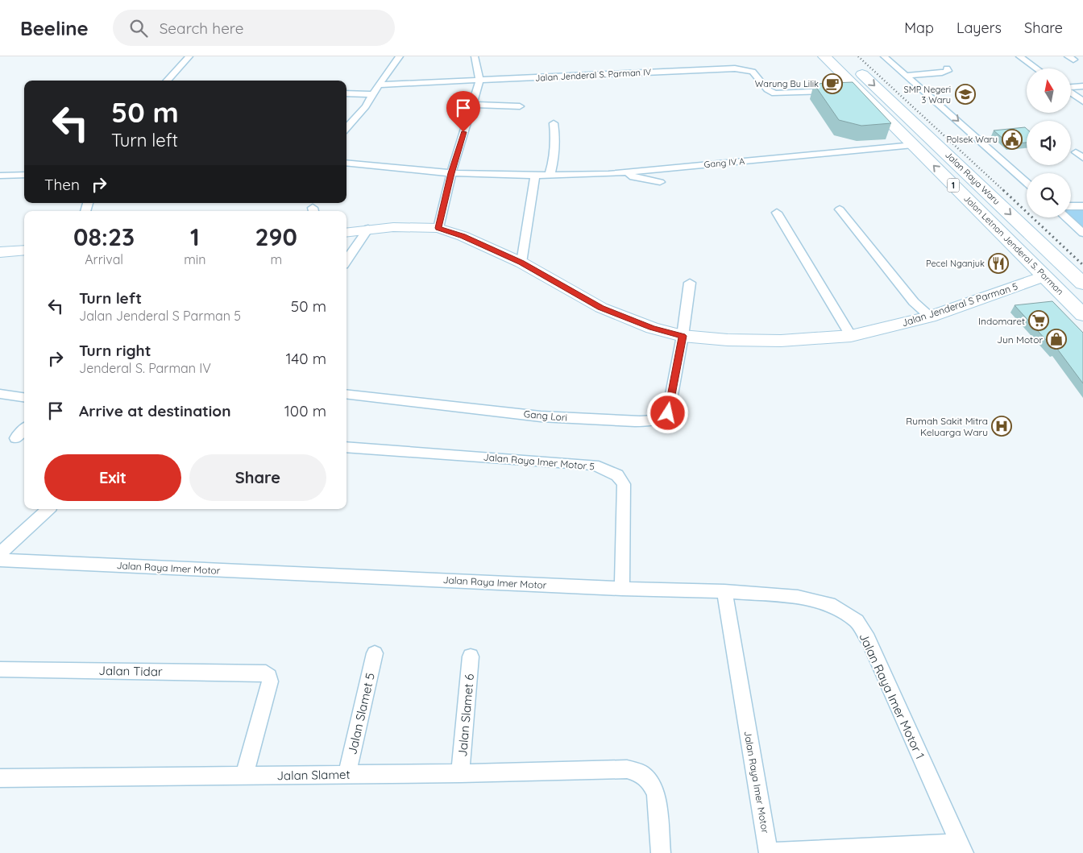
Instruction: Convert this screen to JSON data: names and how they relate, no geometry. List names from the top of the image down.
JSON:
{
  "streets": {
    "highway": ["Jalan Raya Waru", "1", "Jalan Letnan Jenderal S. Parman"],
    "street": [
      "Jalan Jenderal S. Parman IV",
      "Gang IV A",
      "Jalan Jenderal S Parman 5",
      "Gang Lori",
      "Jalan Raya Imer Motor 5",
      "Jalan Raya Imer Motor",
      "Jalan Tidar",
      "Jalan Raya Imer Motor 1",
      "Jalan Slamet 5",
      "Jalan Slamet 6",
      "Jalan Slamet"
    ]
  },
  "crossings": [
    ["Jalan Jenderal S. Parman IV", "Jalan Letnan Jenderal S. Parman"],
    ["Gang IV A", "Jalan Letnan Jenderal S. Parman"],
    ["Jalan Letnan Jenderal S. Parman", "Jalan Jenderal S Parman 5"],
    ["Jalan Jenderal S Parman 5", "Gang Lori"],
    ["Jalan Raya Imer Motor 5", "Jalan Raya Imer Motor"],
    ["Jalan Raya Imer Motor", "Jalan Raya Imer Motor 1"],
    ["Jalan Tidar", "Jalan Slamet"],
    ["Jalan Slamet 5", "Jalan Slamet"],
    ["Jalan Slamet 6", "Jalan Slamet"]
  ],
  "one_way": ["Jalan Raya Waru", "Jalan Letnan Jenderal S. Parman"],
  "places": {
    "cafe": ["Warung Bu Lilik"],
    "school or university": ["SMP Negeri 3 Waru"],
    "public building": ["Polsek Waru"],
    "restaurant": ["Pecel Nganjuk"],
    "supermarket": ["Indomaret"],
    "shop": ["Jun Motor"],
    "hospital": ["Rumah Sakit Mitra Keluarga Waru"]
  },
  "north": "top",
  "page": {
    "header": "Beeline",
    "search": "Search here",
    "nav": ["Map", "Layers", "Share"],
    "turn": ["50 m", "Turn left"],
    "then": "Then",
    "eta": [
      "08:23",
      "Arrival",
      "1",
      "min",
      "290",
      "m"
    ],
    "list": [
      {
        "name": "Turn left",
        "note": "Jalan Jenderal S Parman 5",
        "value": "50 m"
      },
      {
        "name": "Turn right",
        "note": "Jenderal S. Parman IV",
        "value": "140 m"
      },
      {
        "name": "Arrive at destination",
        "value": "100 m"
      }
    ],
    "buttons": ["Exit", "Share"]
  }
}
